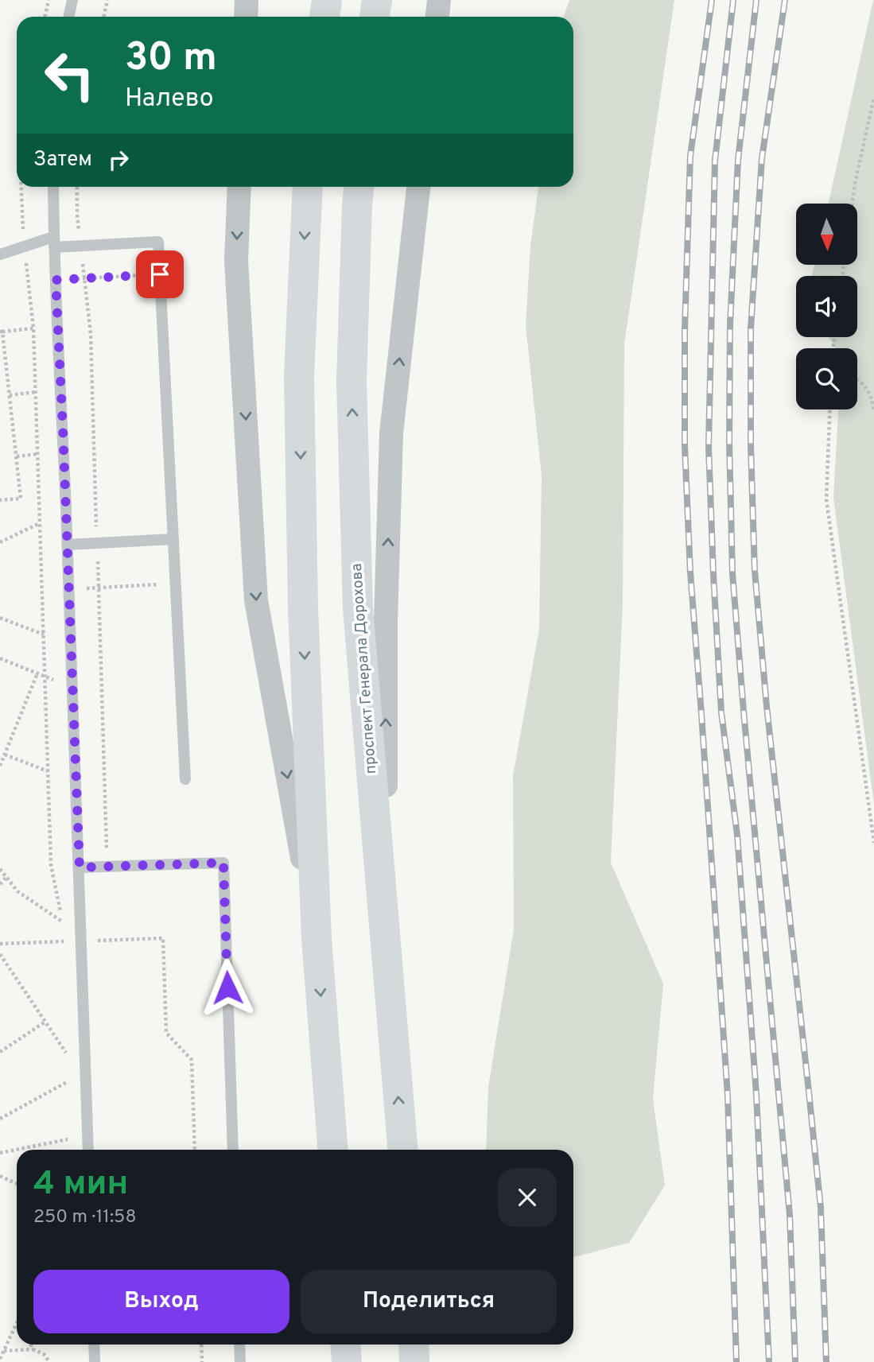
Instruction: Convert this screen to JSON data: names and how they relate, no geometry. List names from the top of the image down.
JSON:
{
  "streets": {
    "main road": ["проспект Генерала Дорохова"]
  },
  "north": "bottom",
  "page": {
    "turn": ["30 m", "Налево"],
    "then": "Затем",
    "heading": ["4 мин", "250 m · 11:58"],
    "buttons": ["Выход", "Поделиться"]
  }
}
